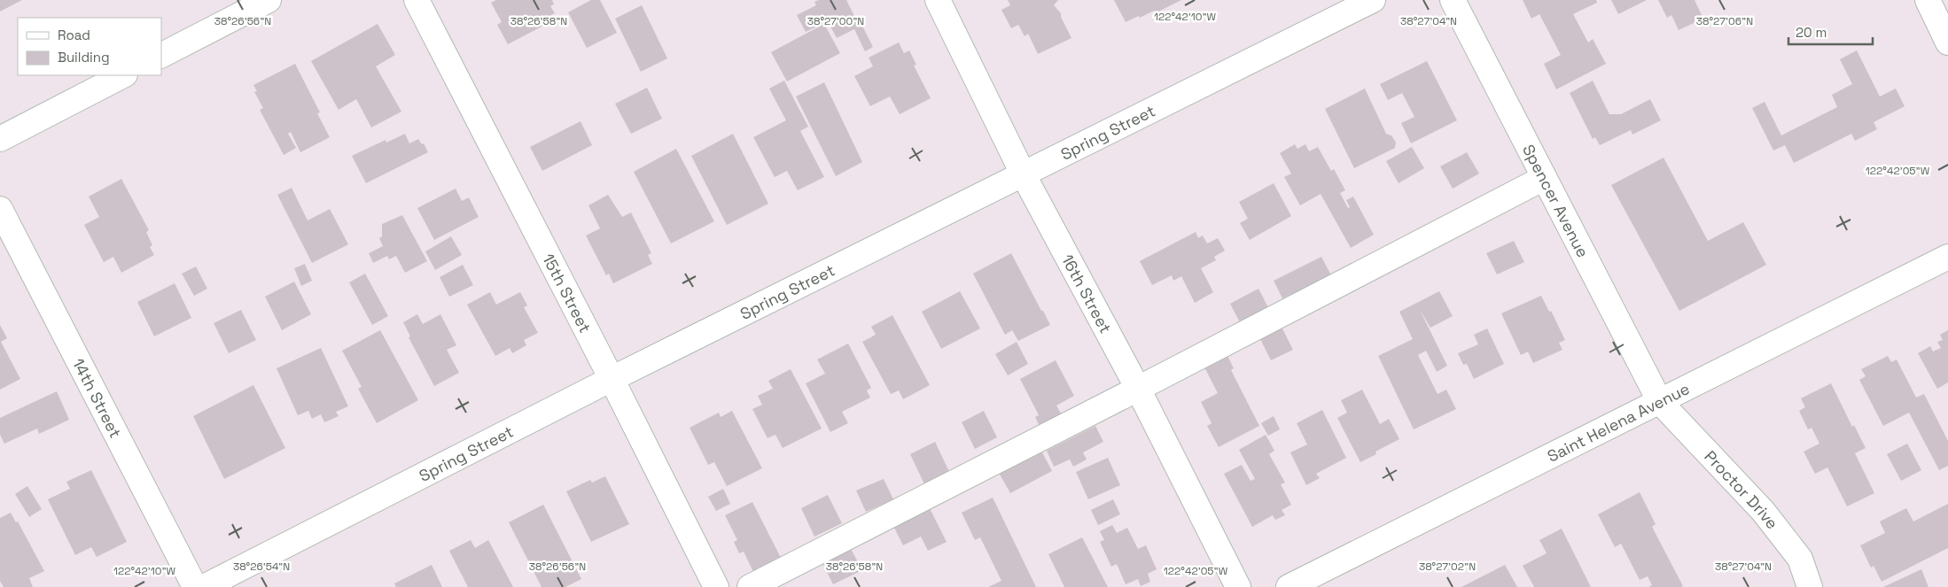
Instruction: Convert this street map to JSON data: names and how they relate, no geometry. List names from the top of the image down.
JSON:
{
  "streets": {
    "street": [
      "Spring Street",
      "Spencer Avenue",
      "15th Street",
      "16th Street",
      "14th Street",
      "Saint Helena Avenue",
      "Proctor Drive"
    ]
  },
  "crossings": [
    ["Spring Street", "15th Street"],
    ["Spring Street", "16th Street"],
    ["Spencer Avenue", "Saint Helena Avenue"],
    ["Spencer Avenue", "Proctor Drive"],
    ["Saint Helena Avenue", "Proctor Drive"]
  ],
  "legend": ["Road", "Building"],
  "scale_bar": "20 m",
  "coordinates": [
    "122°42'10\"W",
    "38°26'56\"N",
    "38°26'58\"N",
    "38°27'00\"N",
    "38°27'04\"N",
    "38°27'06\"N",
    "122°42'05\"W",
    "38°26'54\"N",
    "38°27'02\"N"
  ]
}
